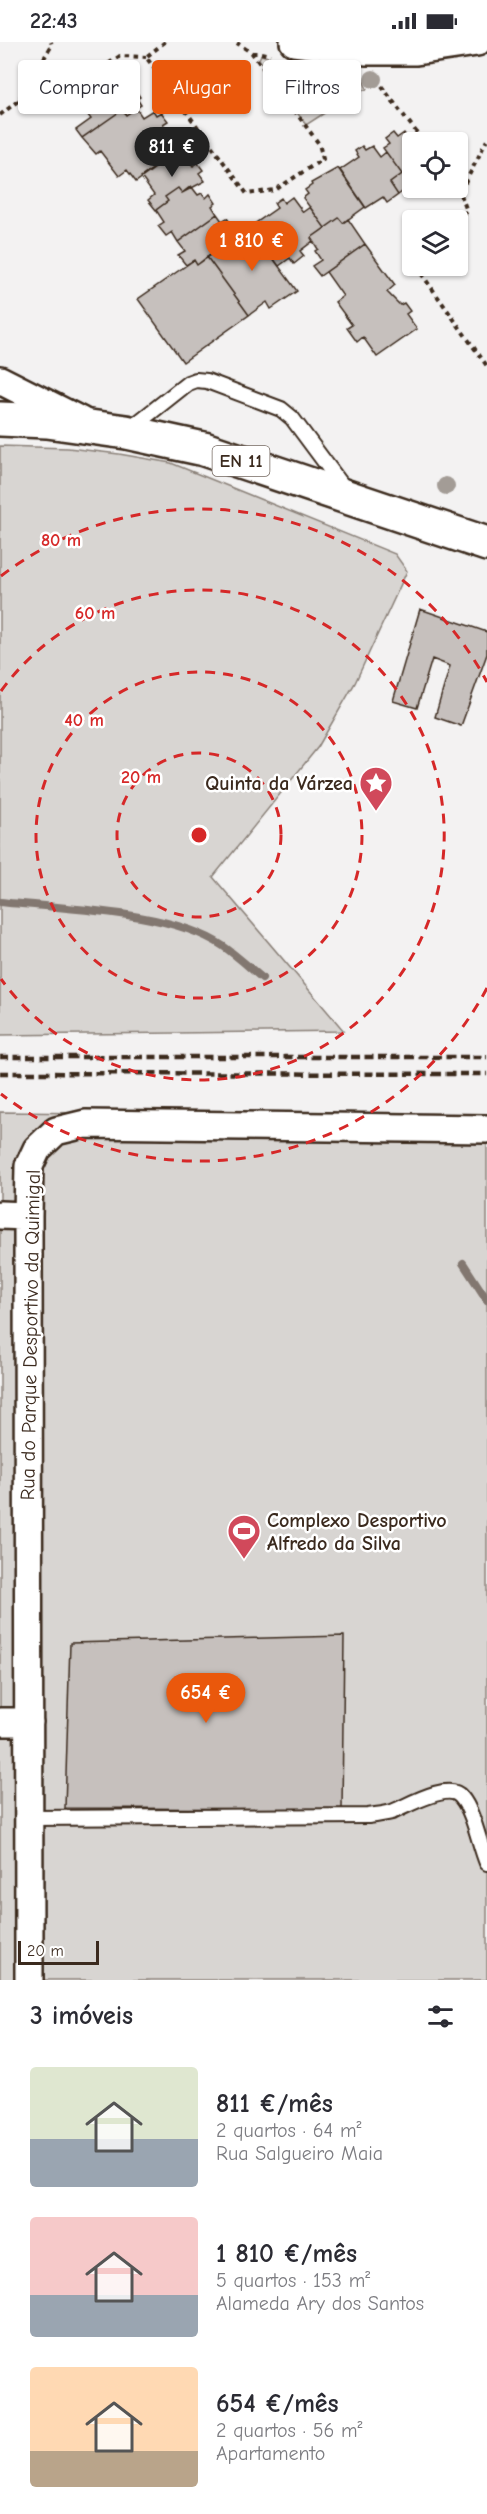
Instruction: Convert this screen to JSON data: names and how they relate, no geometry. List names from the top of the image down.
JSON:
{
  "streets": {
    "main road": ["EN 11"],
    "street": ["Rua do Parque Desportivo da Quimigal"]
  },
  "places": {
    "place": ["Quinta da Várzea"],
    "sports": ["Complexo Desportivo Alfredo da Silva"]
  },
  "scale_bar": "20 m",
  "page": {
    "status": "22:43",
    "chip": ["Comprar", "Alugar", "Filtros"],
    "price": ["811 €", "1 810 €", "654 €"],
    "scale": "20 m",
    "heading": "3 imóveis",
    "list": [
      {
        "name": "811 €/mês",
        "note": "2 quartos · 64 m² · Rua Salgueiro Maia"
      },
      {
        "name": "1 810 €/mês",
        "note": "5 quartos · 153 m² · Alameda Ary dos Santos"
      },
      {
        "name": "654 €/mês",
        "note": "2 quartos · 56 m² · Apartamento"
      }
    ]
  },
  "rings": [
    "80 m",
    "60 m",
    "40 m",
    "20 m"
  ]
}
